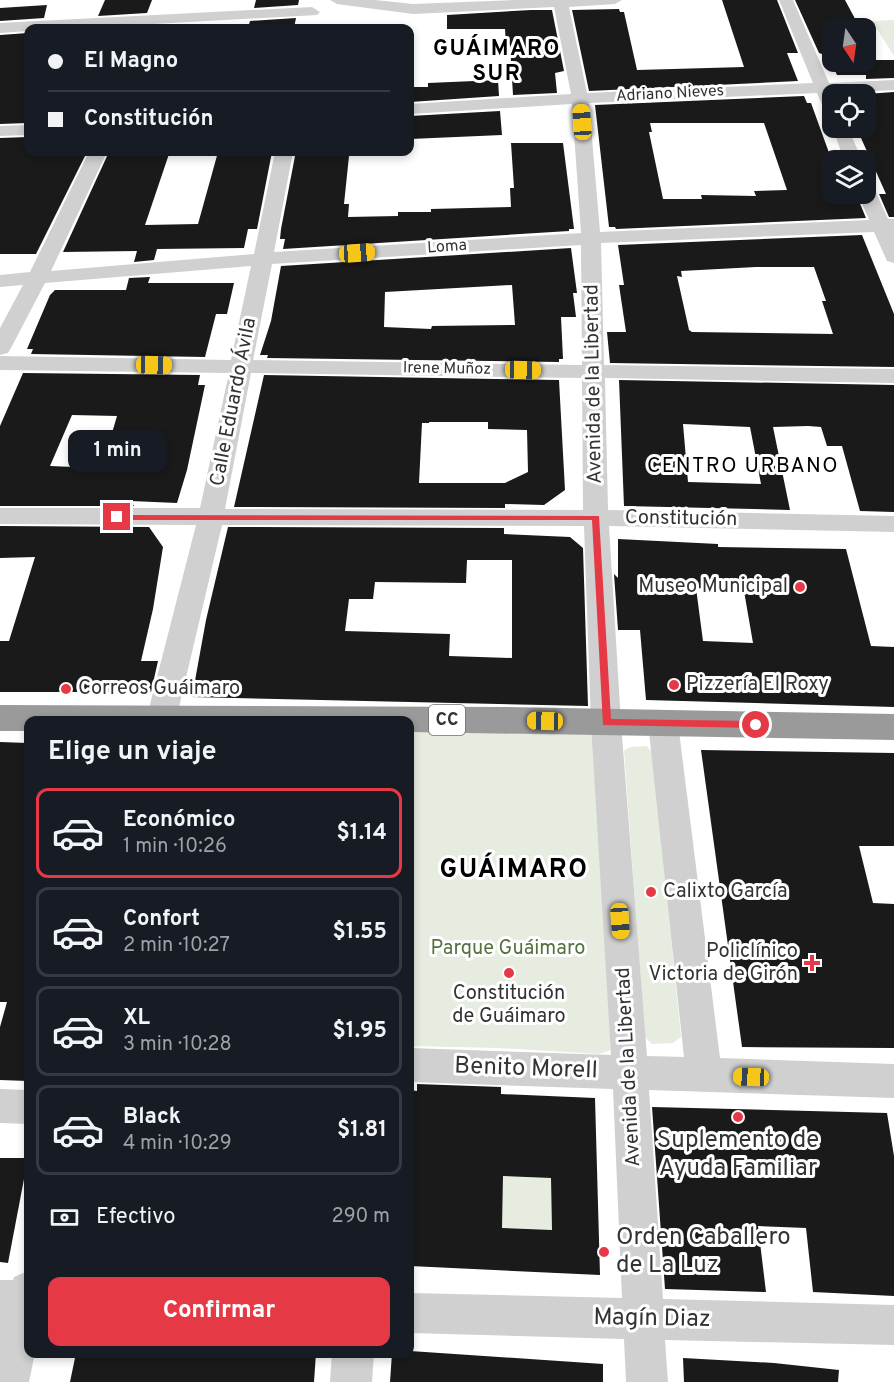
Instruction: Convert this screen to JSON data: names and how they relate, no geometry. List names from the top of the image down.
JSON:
{
  "streets": {
    "highway": ["CC"],
    "street": [
      "Adriano Nieves",
      "Loma",
      "Irene Muñoz",
      "Avenida de la Libertad",
      "Calle Eduardo Ávila",
      "Constitución",
      "Benito Morell",
      "Magín Diaz"
    ]
  },
  "crossings": [
    ["Adriano Nieves", "Avenida de la Libertad"],
    ["Loma", "Avenida de la Libertad"],
    ["Loma", "Calle Eduardo Ávila"],
    ["Irene Muñoz", "Avenida de la Libertad"],
    ["Irene Muñoz", "Calle Eduardo Ávila"],
    ["Avenida de la Libertad", "Constitución"],
    ["Avenida de la Libertad", "CC"],
    ["Avenida de la Libertad", "Benito Morell"],
    ["Avenida de la Libertad", "Magín Diaz"],
    ["Calle Eduardo Ávila", "Constitución"]
  ],
  "districts": ["GUÁIMARO SUR", "CENTRO URBANO", "GUÁIMARO"],
  "parks": ["Parque Guáimaro"],
  "places": {
    "other": [
      "Museo Municipal",
      "Pizzería El Roxy",
      "Correos Guáimaro",
      "Calixto García",
      "Constitución de Guáimaro",
      "Suplemento de Ayuda Familiar",
      "Orden Caballero de La Luz"
    ],
    "health": ["Policlínico Victoria de Girón"]
  },
  "north": "bottom",
  "page": {
    "banner": ["El Magno", "Constitución"],
    "bubble": "1 min",
    "heading": "Elige un viaje",
    "list": [
      {
        "name": "Económico",
        "note": "1 min · 10:26",
        "value": "$1.14"
      },
      {
        "name": "Confort",
        "note": "2 min · 10:27",
        "value": "$1.55"
      },
      {
        "name": "XL",
        "note": "3 min · 10:28",
        "value": "$1.95"
      },
      {
        "name": "Black",
        "note": "4 min · 10:29",
        "value": "$1.81"
      }
    ],
    "pay": ["Efectivo", "290 m"],
    "buttons": "Confirmar"
  }
}
